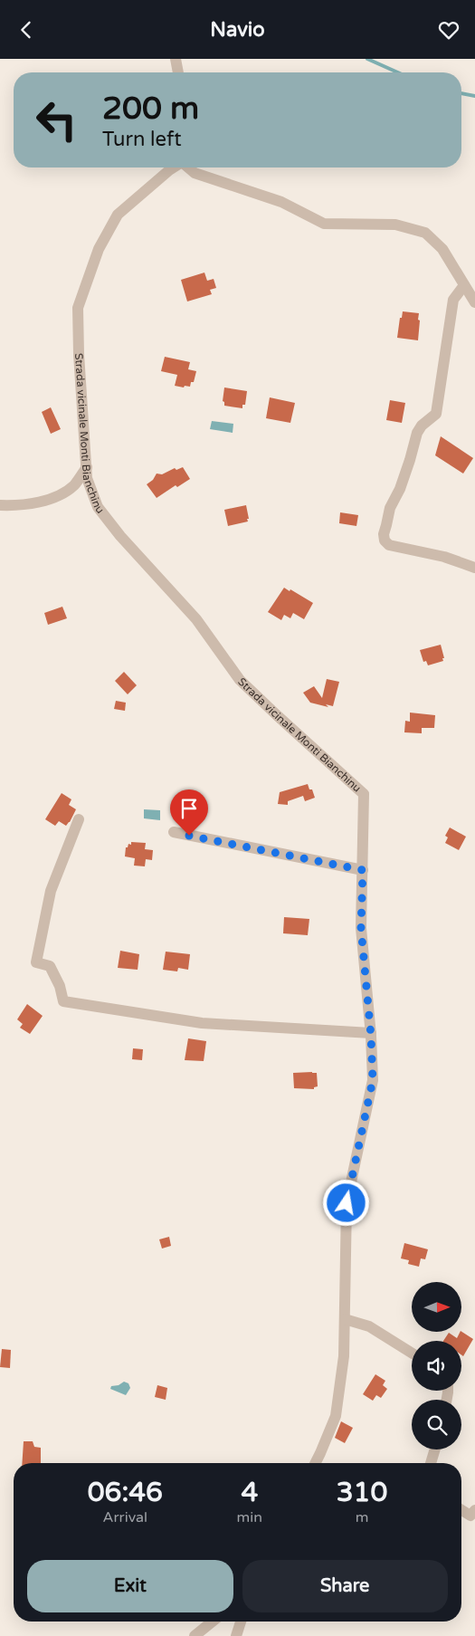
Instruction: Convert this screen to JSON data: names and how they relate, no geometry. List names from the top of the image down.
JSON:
{
  "streets": {
    "street": ["Strada vicinale Monti Bianchinu"]
  },
  "north": "right",
  "page": {
    "header": "Navio",
    "turn": ["200 m", "Turn left"],
    "eta": [
      "06:46",
      "Arrival",
      "4",
      "min",
      "310",
      "m"
    ],
    "buttons": ["Exit", "Share"]
  }
}
